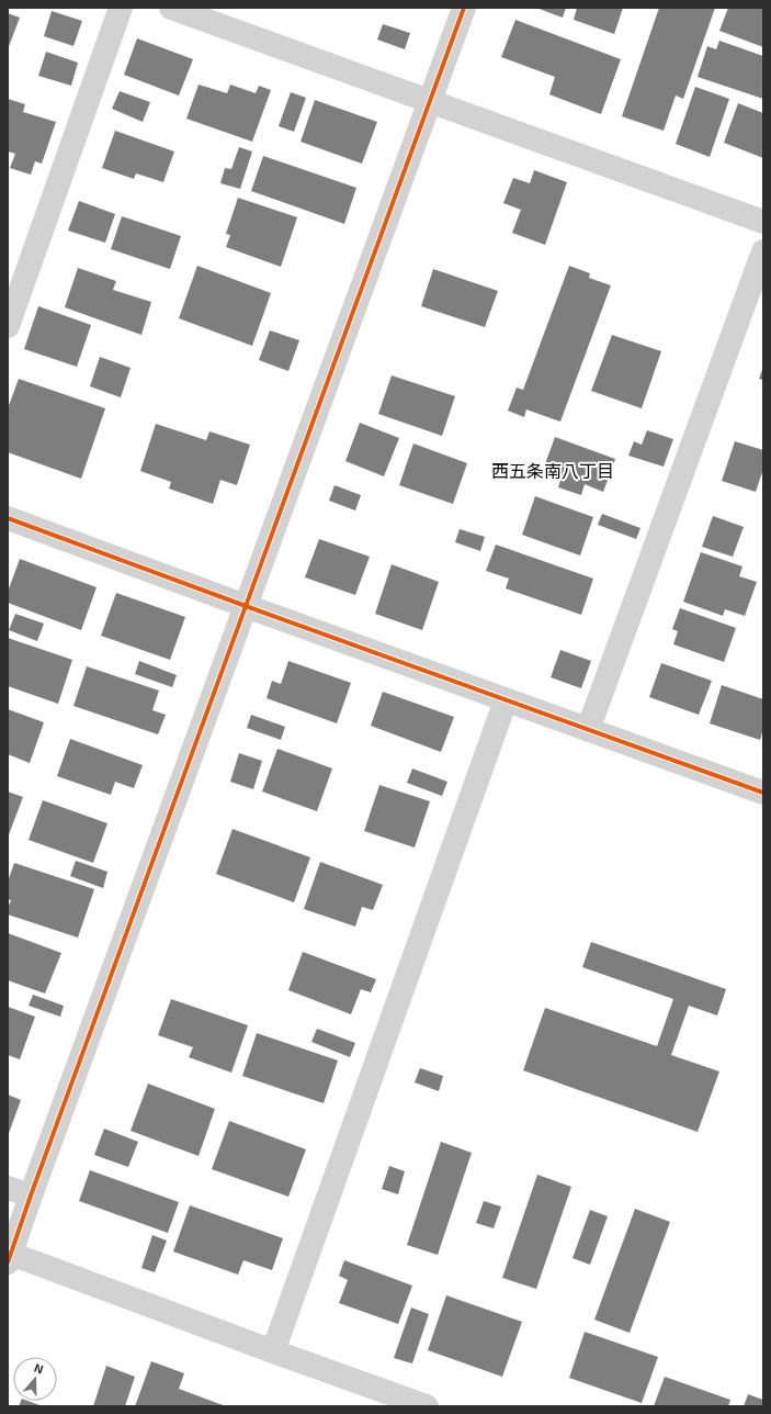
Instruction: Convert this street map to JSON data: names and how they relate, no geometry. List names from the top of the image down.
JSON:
{
  "districts": ["西五条南八丁目"],
  "north": "top"
}
